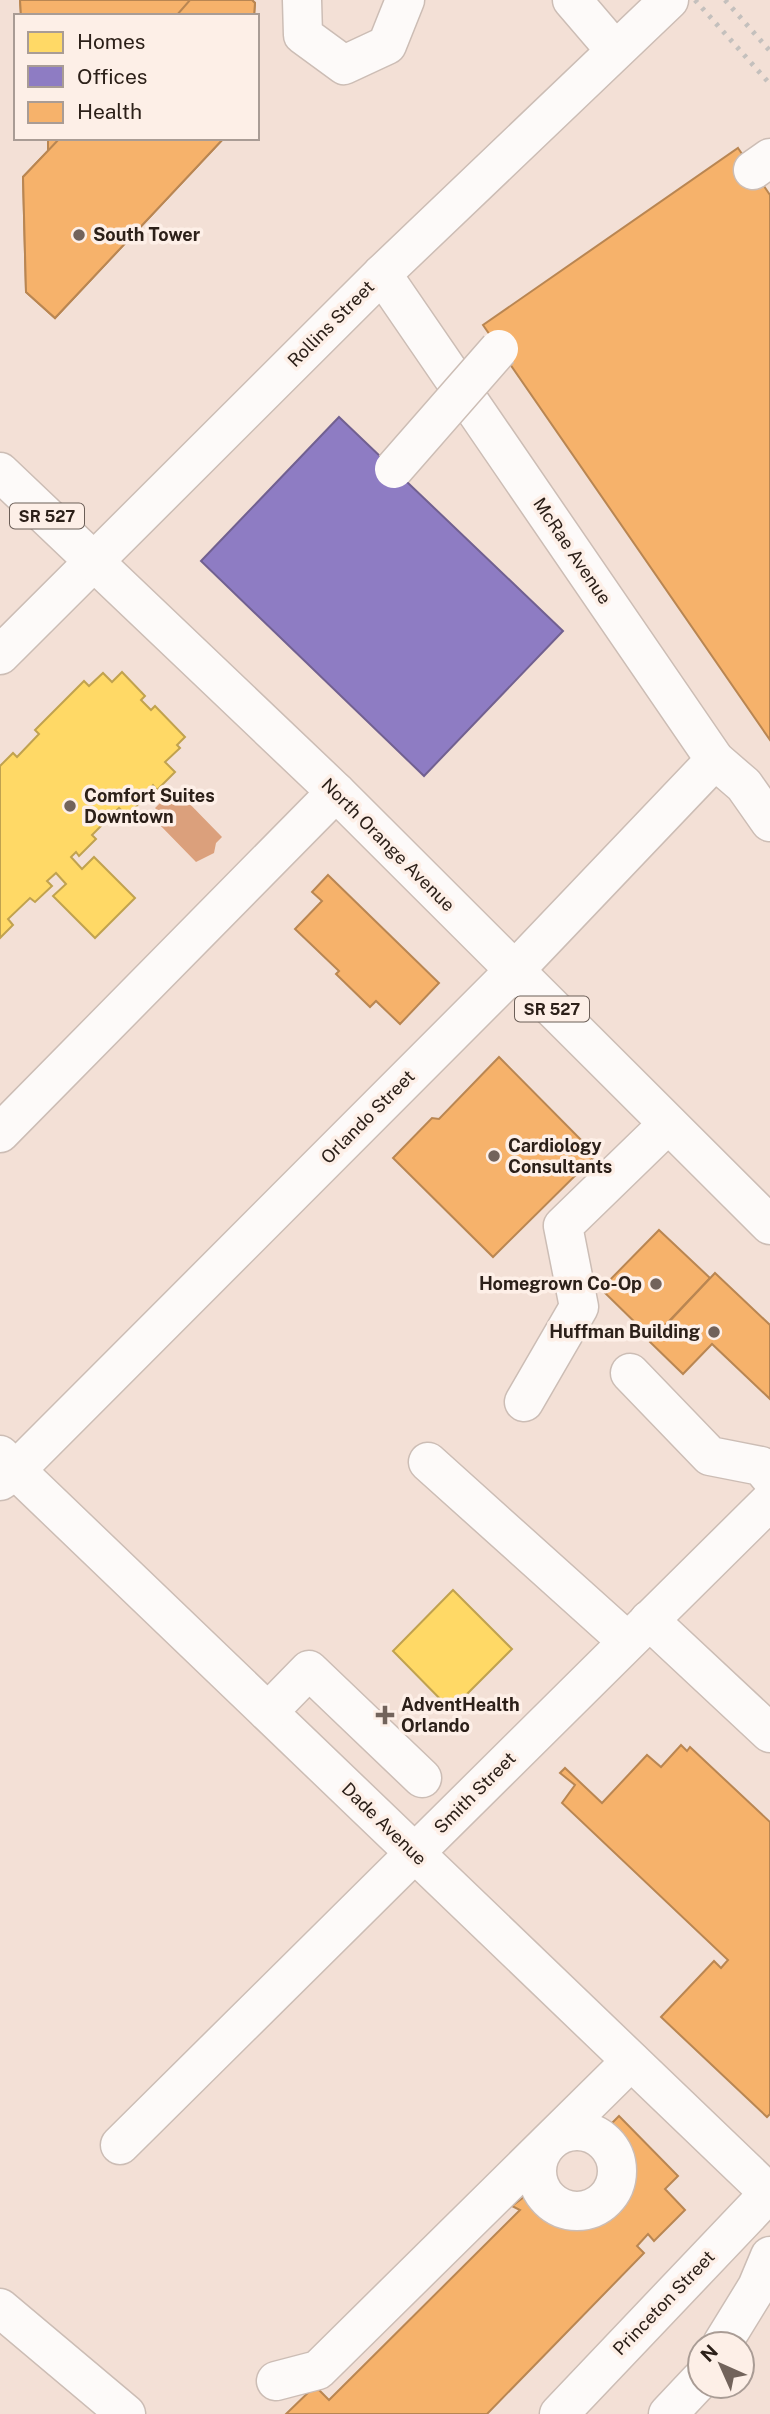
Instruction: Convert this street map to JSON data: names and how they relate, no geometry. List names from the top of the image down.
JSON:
{
  "streets": {
    "main road": [
      "Rollins Street",
      "SR 527",
      "McRae Avenue",
      "North Orange Avenue",
      "Orlando Street",
      "Smith Street",
      "Dade Avenue",
      "Princeton Street"
    ]
  },
  "crossings": [
    ["Rollins Street", "McRae Avenue"],
    ["Rollins Street", "North Orange Avenue"],
    ["McRae Avenue", "Orlando Street"],
    ["North Orange Avenue", "Orlando Street"],
    ["Orlando Street", "Dade Avenue"],
    ["Smith Street", "Dade Avenue"],
    ["Dade Avenue", "Princeton Street"]
  ],
  "places": {
    "other": [
      "South Tower",
      "Comfort Suites Downtown",
      "Cardiology Consultants",
      "Homegrown Co-Op",
      "Huffman Building"
    ],
    "health": ["AdventHealth Orlando"]
  },
  "legend": ["Homes", "Offices", "Health"],
  "north": "top left"
}
